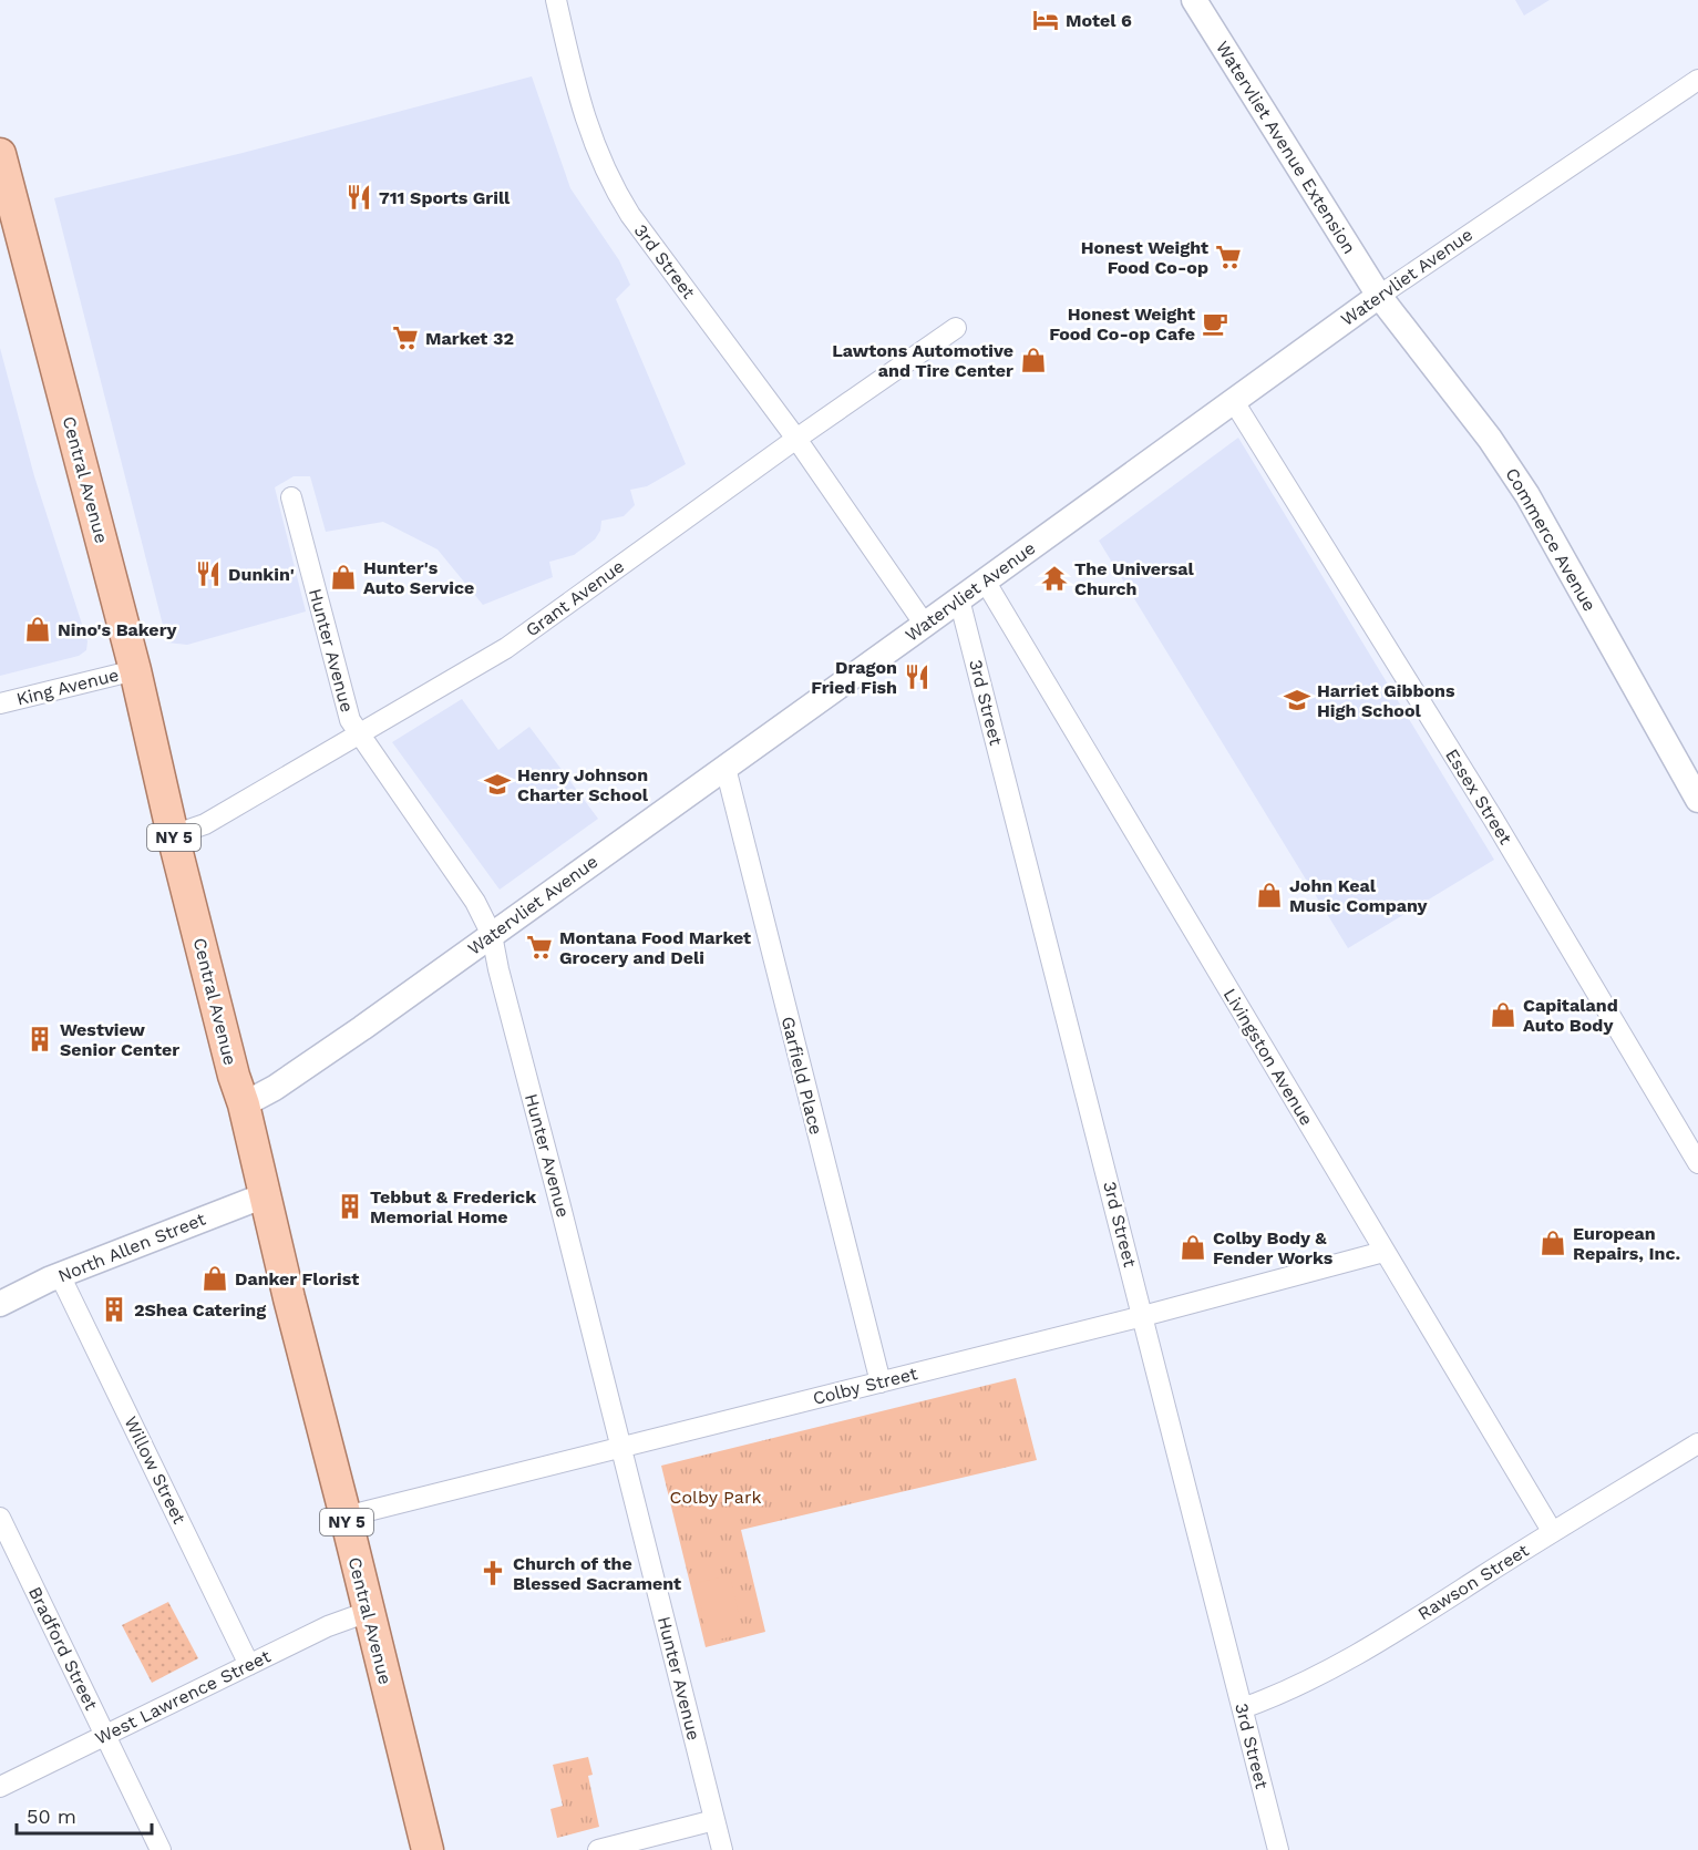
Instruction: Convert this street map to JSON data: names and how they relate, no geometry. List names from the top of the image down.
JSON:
{
  "streets": {
    "main road": ["Central Avenue", "NY 5"],
    "street": [
      "Watervliet Avenue Extension",
      "3rd Street",
      "Watervliet Avenue",
      "Commerce Avenue",
      "Grant Avenue",
      "Hunter Avenue",
      "King Avenue",
      "Essex Street",
      "Livingston Avenue",
      "Garfield Place",
      "North Allen Street",
      "Colby Street",
      "Willow Street",
      "Rawson Street",
      "Bradford Street",
      "West Lawrence Street"
    ]
  },
  "crossings": [
    ["Watervliet Avenue Extension", "Watervliet Avenue"],
    ["Watervliet Avenue Extension", "Commerce Avenue"],
    ["3rd Street", "Watervliet Avenue"],
    ["3rd Street", "Grant Avenue"],
    ["3rd Street", "Colby Street"],
    ["3rd Street", "Rawson Street"],
    ["Watervliet Avenue", "Central Avenue"],
    ["Watervliet Avenue", "Commerce Avenue"],
    ["Watervliet Avenue", "Hunter Avenue"],
    ["Watervliet Avenue", "Essex Street"],
    ["Watervliet Avenue", "Livingston Avenue"],
    ["Watervliet Avenue", "Garfield Place"],
    ["Central Avenue", "Grant Avenue"],
    ["Central Avenue", "King Avenue"],
    ["Central Avenue", "North Allen Street"],
    ["Central Avenue", "Colby Street"],
    ["Central Avenue", "West Lawrence Street"],
    ["Grant Avenue", "Hunter Avenue"],
    ["Hunter Avenue", "Colby Street"],
    ["Livingston Avenue", "Colby Street"],
    ["Livingston Avenue", "Rawson Street"],
    ["Garfield Place", "Colby Street"],
    ["North Allen Street", "Willow Street"],
    ["Willow Street", "West Lawrence Street"],
    ["Bradford Street", "West Lawrence Street"]
  ],
  "parks": ["Colby Park"],
  "places": {
    "hotel": ["Motel 6"],
    "restaurant": ["711 Sports Grill", "Dunkin'", "Dragon Fried Fish"],
    "supermarket": ["Honest Weight Food Co-op", "Market 32", "Montana Food Market Grocery and Deli"],
    "cafe": ["Honest Weight Food Co-op Cafe"],
    "shop": [
      "Lawtons Automotive and Tire Center",
      "Hunter's Auto Service",
      "Nino's Bakery",
      "John Keal Music Company",
      "Capitaland Auto Body",
      "European Repairs, Inc.",
      "Colby Body & Fender Works",
      "Danker Florist"
    ],
    "temple": ["The Universal Church"],
    "school or university": ["Harriet Gibbons High School", "Henry Johnson Charter School"],
    "building": ["Westview Senior Center", "Tebbut & Frederick Memorial Home", "2Shea Catering"],
    "church": ["Church of the Blessed Sacrament"]
  },
  "scale_bar": "50 m"
}
